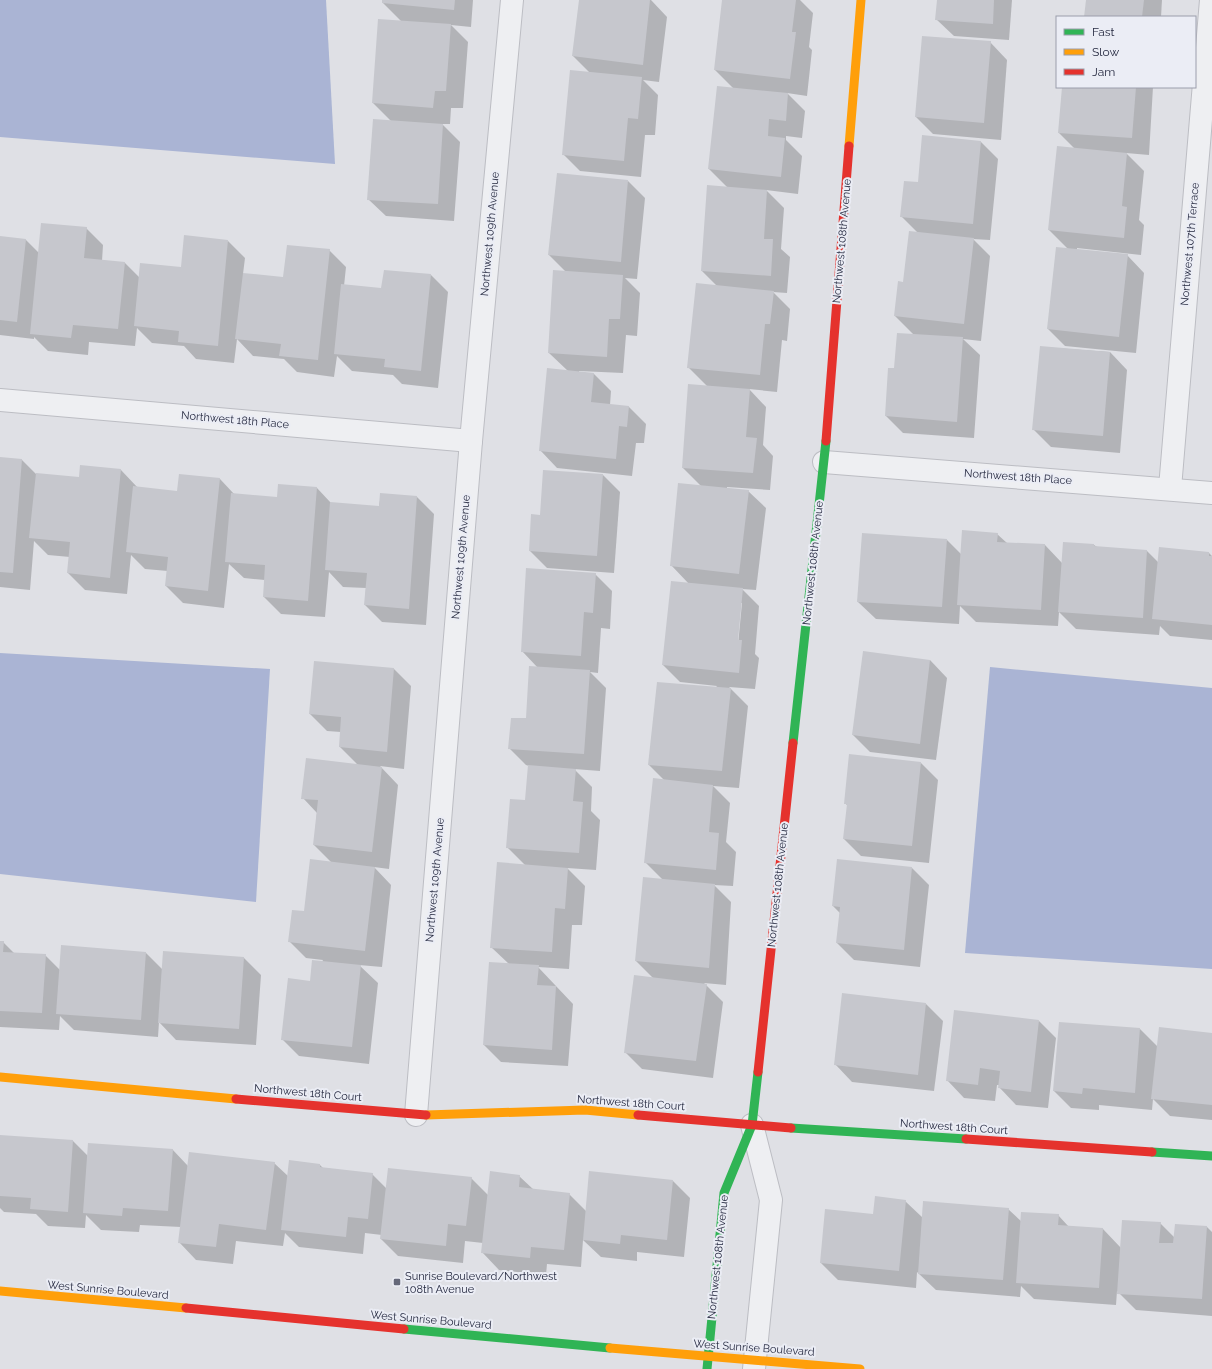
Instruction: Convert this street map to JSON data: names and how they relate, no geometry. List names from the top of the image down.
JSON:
{
  "streets": {
    "main road": ["Northwest 108th Avenue", "Northwest 18th Court", "West Sunrise Boulevard"],
    "street": ["Northwest 109th Avenue", "Northwest 107th Terrace", "Northwest 18th Place"]
  },
  "crossings": [
    ["Northwest 109th Avenue", "Northwest 18th Place"],
    ["Northwest 109th Avenue", "Northwest 18th Court"],
    ["Northwest 108th Avenue", "Northwest 18th Place"],
    ["Northwest 108th Avenue", "Northwest 18th Court"],
    ["Northwest 108th Avenue", "West Sunrise Boulevard"],
    ["Northwest 107th Terrace", "Northwest 18th Place"]
  ],
  "places": {
    "transit": ["Sunrise Boulevard/Northwest 108th Avenue"]
  },
  "legend": ["Fast", "Slow", "Jam"]
}
